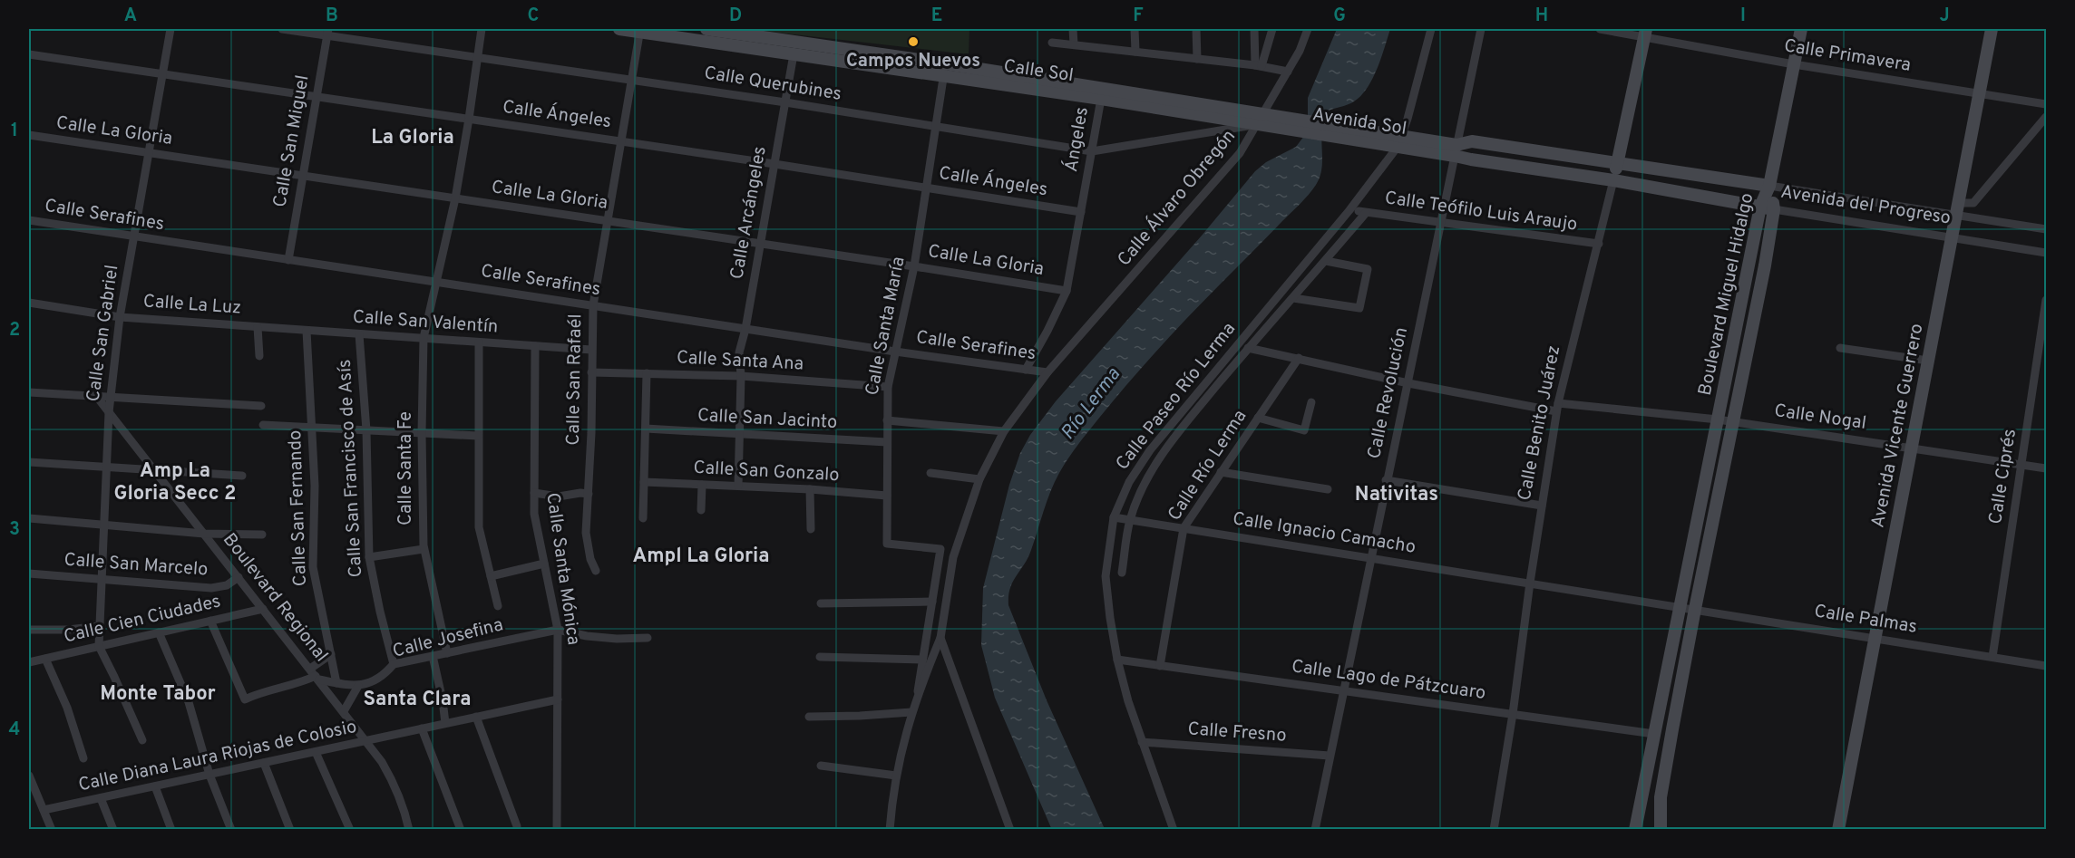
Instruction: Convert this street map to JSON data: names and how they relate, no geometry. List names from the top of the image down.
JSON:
{
  "streets": {
    "street": [
      "Calle Primavera",
      "Calle Sol",
      "Calle Querubines",
      "Calle Ángeles",
      "Avenida Sol",
      "Calle La Gloria",
      "Ángeles",
      "Calle San Miguel",
      "Calle Álvaro Obregón",
      "Avenida del Progreso",
      "Calle Teófilo Luis Araujo",
      "Calle Arcángeles",
      "Calle Serafines",
      "Boulevard Miguel Hidalgo",
      "Calle La Luz",
      "Calle San Valentín",
      "Calle Santa María",
      "Calle San Gabriel",
      "Calle Santa Ana",
      "Calle San Rafaél",
      "Calle Revolución",
      "Calle Paseo Río Lerma",
      "Calle Nogal",
      "Calle San Jacinto",
      "Calle Benito Juárez",
      "Avenida Vicente Guerrero",
      "Calle Río Lerma",
      "Calle San Francisco de Asís",
      "Calle Santa Fe",
      "Calle San Gonzalo",
      "Calle Ciprés",
      "Calle San Fernando",
      "Calle Ignacio Camacho",
      "Calle San Marcelo",
      "Calle Santa Mónica",
      "Boulevard Regional",
      "Calle Cien Ciudades",
      "Calle Palmas",
      "Calle Josefina",
      "Calle Lago de Pátzcuaro",
      "Calle Fresno",
      "Calle Diana Laura Riojas de Colosio"
    ]
  },
  "crossings": [
    ["Calle Primavera", "Calle Benito Juárez"],
    ["Calle Primavera", "Avenida Vicente Guerrero"],
    ["Calle Sol", "Calle Querubines"],
    ["Calle Sol", "Avenida Sol"],
    ["Calle Sol", "Ángeles"],
    ["Calle Sol", "Calle Álvaro Obregón"],
    ["Calle Sol", "Calle Arcángeles"],
    ["Calle Sol", "Calle Santa María"],
    ["Calle Sol", "Calle San Rafaél"],
    ["Calle Querubines", "Avenida Sol"],
    ["Calle Querubines", "Ángeles"],
    ["Calle Querubines", "Calle San Miguel"],
    ["Calle Querubines", "Calle Álvaro Obregón"],
    ["Calle Querubines", "Calle Arcángeles"],
    ["Calle Querubines", "Calle Santa María"],
    ["Calle Querubines", "Calle San Rafaél"],
    ["Calle Querubines", "Calle Santa Fe"],
    ["Calle Ángeles", "Ángeles"],
    ["Calle Ángeles", "Calle San Miguel"],
    ["Calle Ángeles", "Calle Arcángeles"],
    ["Calle Ángeles", "Calle Santa María"],
    ["Calle Ángeles", "Calle San Gabriel"],
    ["Calle Ángeles", "Calle San Rafaél"],
    ["Calle Ángeles", "Calle Santa Fe"],
    ["Avenida Sol", "Calle Álvaro Obregón"],
    ["Avenida Sol", "Avenida del Progreso"],
    ["Avenida Sol", "Calle Revolución"],
    ["Avenida Sol", "Calle Paseo Río Lerma"],
    ["Calle La Gloria", "Ángeles"],
    ["Calle La Gloria", "Calle San Miguel"],
    ["Calle La Gloria", "Calle Arcángeles"],
    ["Calle La Gloria", "Calle Santa María"],
    ["Calle La Gloria", "Calle San Gabriel"],
    ["Calle La Gloria", "Calle San Rafaél"],
    ["Calle La Gloria", "Calle Santa Fe"],
    ["Ángeles", "Calle Serafines"],
    ["Calle San Miguel", "Calle Serafines"],
    ["Calle Álvaro Obregón", "Calle Serafines"],
    ["Avenida del Progreso", "Boulevard Miguel Hidalgo"],
    ["Avenida del Progreso", "Calle Revolución"],
    ["Avenida del Progreso", "Calle Benito Juárez"],
    ["Avenida del Progreso", "Avenida Vicente Guerrero"],
    ["Calle Teófilo Luis Araujo", "Calle Revolución"],
    ["Calle Teófilo Luis Araujo", "Calle Benito Juárez"],
    ["Calle Arcángeles", "Calle Serafines"],
    ["Calle Arcángeles", "Calle Santa Ana"],
    ["Calle Arcángeles", "Calle San Jacinto"],
    ["Calle Arcángeles", "Calle San Gonzalo"],
    ["Calle Serafines", "Calle Santa María"],
    ["Calle Serafines", "Calle San Gabriel"],
    ["Calle Serafines", "Calle San Rafaél"],
    ["Calle Serafines", "Calle Santa Fe"],
    ["Boulevard Miguel Hidalgo", "Calle Nogal"],
    ["Boulevard Miguel Hidalgo", "Calle Ignacio Camacho"],
    ["Boulevard Miguel Hidalgo", "Calle Palmas"],
    ["Boulevard Miguel Hidalgo", "Calle Lago de Pátzcuaro"],
    ["Calle La Luz", "Calle San Valentín"],
    ["Calle La Luz", "Calle San Gabriel"],
    ["Calle San Valentín", "Calle San Rafaél"],
    ["Calle San Valentín", "Calle San Francisco de Asís"],
    ["Calle San Valentín", "Calle Santa Fe"],
    ["Calle San Valentín", "Calle San Fernando"],
    ["Calle San Valentín", "Calle Santa Mónica"],
    ["Calle Santa María", "Calle Santa Ana"],
    ["Calle Santa María", "Calle San Jacinto"],
    ["Calle Santa María", "Calle San Gonzalo"],
    ["Calle San Gabriel", "Calle San Marcelo"],
    ["Calle San Gabriel", "Boulevard Regional"],
    ["Calle San Gabriel", "Calle Cien Ciudades"],
    ["Calle Santa Ana", "Calle San Rafaél"],
    ["Calle Revolución", "Calle Nogal"],
    ["Calle Revolución", "Calle Ignacio Camacho"],
    ["Calle Revolución", "Calle Lago de Pátzcuaro"],
    ["Calle Revolución", "Calle Fresno"],
    ["Calle Paseo Río Lerma", "Calle Ignacio Camacho"],
    ["Calle Paseo Río Lerma", "Calle Lago de Pátzcuaro"],
    ["Calle Paseo Río Lerma", "Calle Fresno"],
    ["Calle Nogal", "Calle Benito Juárez"],
    ["Calle Nogal", "Avenida Vicente Guerrero"],
    ["Calle Nogal", "Calle Río Lerma"],
    ["Calle Nogal", "Calle Ciprés"],
    ["Calle Benito Juárez", "Calle Ignacio Camacho"],
    ["Calle Benito Juárez", "Calle Lago de Pátzcuaro"],
    ["Avenida Vicente Guerrero", "Calle Palmas"],
    ["Calle Río Lerma", "Calle Ignacio Camacho"],
    ["Calle Río Lerma", "Calle Lago de Pátzcuaro"],
    ["Calle San Francisco de Asís", "Calle Josefina"],
    ["Calle Santa Fe", "Calle Josefina"],
    ["Calle Ciprés", "Calle Palmas"],
    ["Calle Ignacio Camacho", "Calle Palmas"],
    ["Calle San Marcelo", "Boulevard Regional"],
    ["Calle Santa Mónica", "Calle Josefina"],
    ["Calle Santa Mónica", "Calle Diana Laura Riojas de Colosio"],
    ["Boulevard Regional", "Calle Cien Ciudades"],
    ["Boulevard Regional", "Calle Diana Laura Riojas de Colosio"]
  ],
  "districts": [
    "La Gloria",
    "Amp La Gloria Secc 2",
    "Nativitas",
    "Ampl La Gloria",
    "Monte Tabor",
    "Santa Clara"
  ],
  "water": ["Río Lerma"],
  "places": ["Campos Nuevos"],
  "grid": {
    "columns": [
      "A",
      "B",
      "C",
      "D",
      "E",
      "F",
      "G",
      "H",
      "I",
      "J"
    ],
    "rows": [
      "1",
      "2",
      "3",
      "4"
    ]
  }
}
